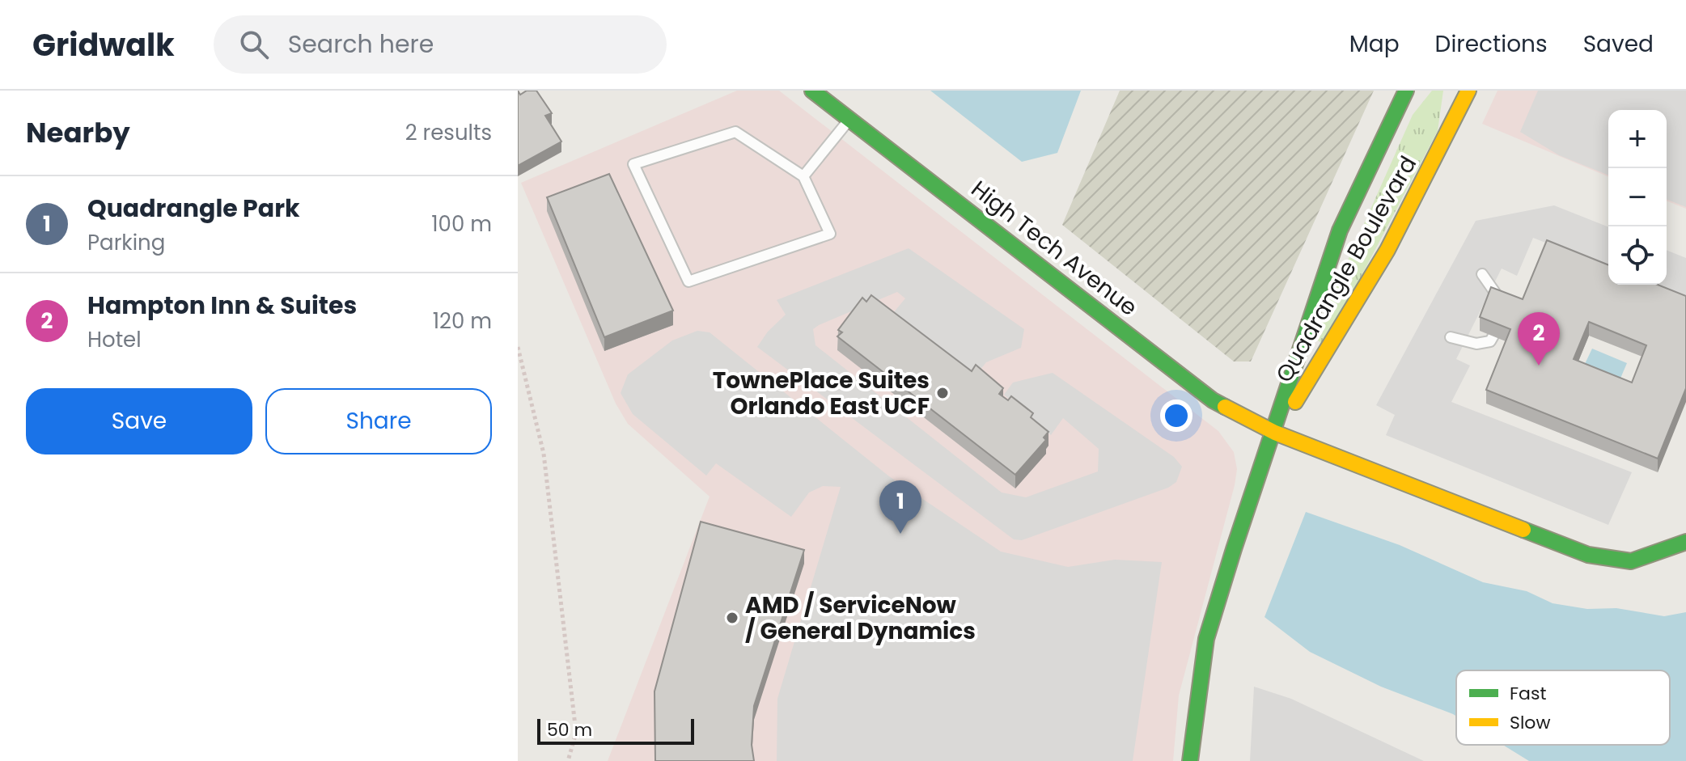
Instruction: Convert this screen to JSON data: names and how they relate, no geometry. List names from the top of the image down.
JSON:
{
  "streets": {
    "street": ["High Tech Avenue", "Quadrangle Boulevard"]
  },
  "crossings": [
    ["High Tech Avenue", "Quadrangle Boulevard"]
  ],
  "places": ["TownePlace Suites Orlando East UCF", "AMD / ServiceNow / General Dynamics"],
  "legend": ["Fast", "Slow"],
  "scale_bar": "50 m",
  "page": {
    "header": "Gridwalk",
    "search": "Search here",
    "nav": ["Map", "Directions", "Saved"],
    "heading": ["Nearby", "2 results"],
    "map_buttons": ["+", "−"],
    "list": [
      {
        "mark": "1",
        "name": "Quadrangle Park",
        "note": "Parking",
        "value": "100 m"
      },
      {
        "mark": "2",
        "name": "Hampton Inn & Suites",
        "note": "Hotel",
        "value": "120 m"
      }
    ],
    "pins": ["2", "1"],
    "buttons": ["Save", "Share"],
    "scale": "50 m"
  }
}
